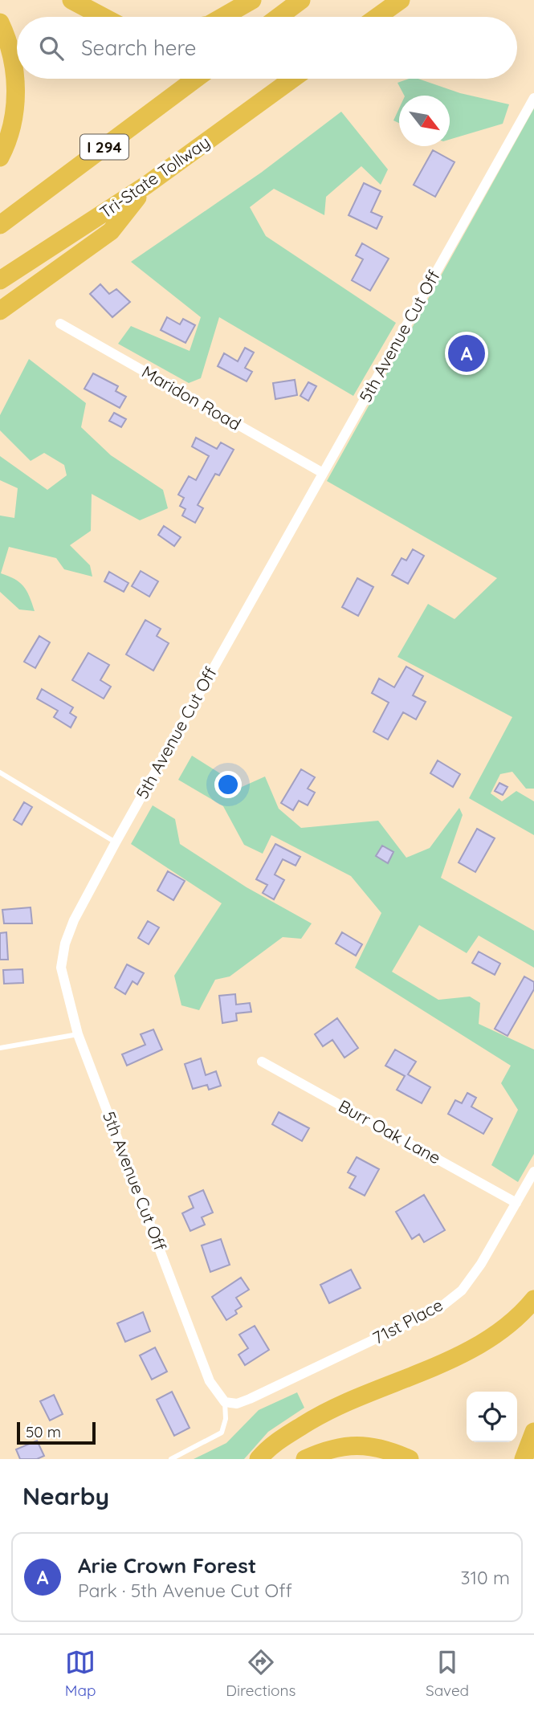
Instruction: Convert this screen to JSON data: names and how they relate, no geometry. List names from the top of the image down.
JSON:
{
  "streets": {
    "highway": ["I 294", "Tri-State Tollway"],
    "street": [
      "5th Avenue Cut Off",
      "Maridon Road",
      "Burr Oak Lane",
      "71st Place"
    ]
  },
  "crossings": [
    ["5th Avenue Cut Off", "Maridon Road"],
    ["5th Avenue Cut Off", "71st Place"],
    ["Burr Oak Lane", "71st Place"]
  ],
  "scale_bar": "50 m",
  "north": "bottom right",
  "page": {
    "search": "Search here",
    "pins": "A",
    "scale": "50 m",
    "heading": "Nearby",
    "list": [
      {
        "mark": "A",
        "name": "Arie Crown Forest",
        "note": "Park · 5th Avenue Cut Off",
        "value": "310 m"
      }
    ],
    "nav": ["Map", "Directions", "Saved"]
  }
}
